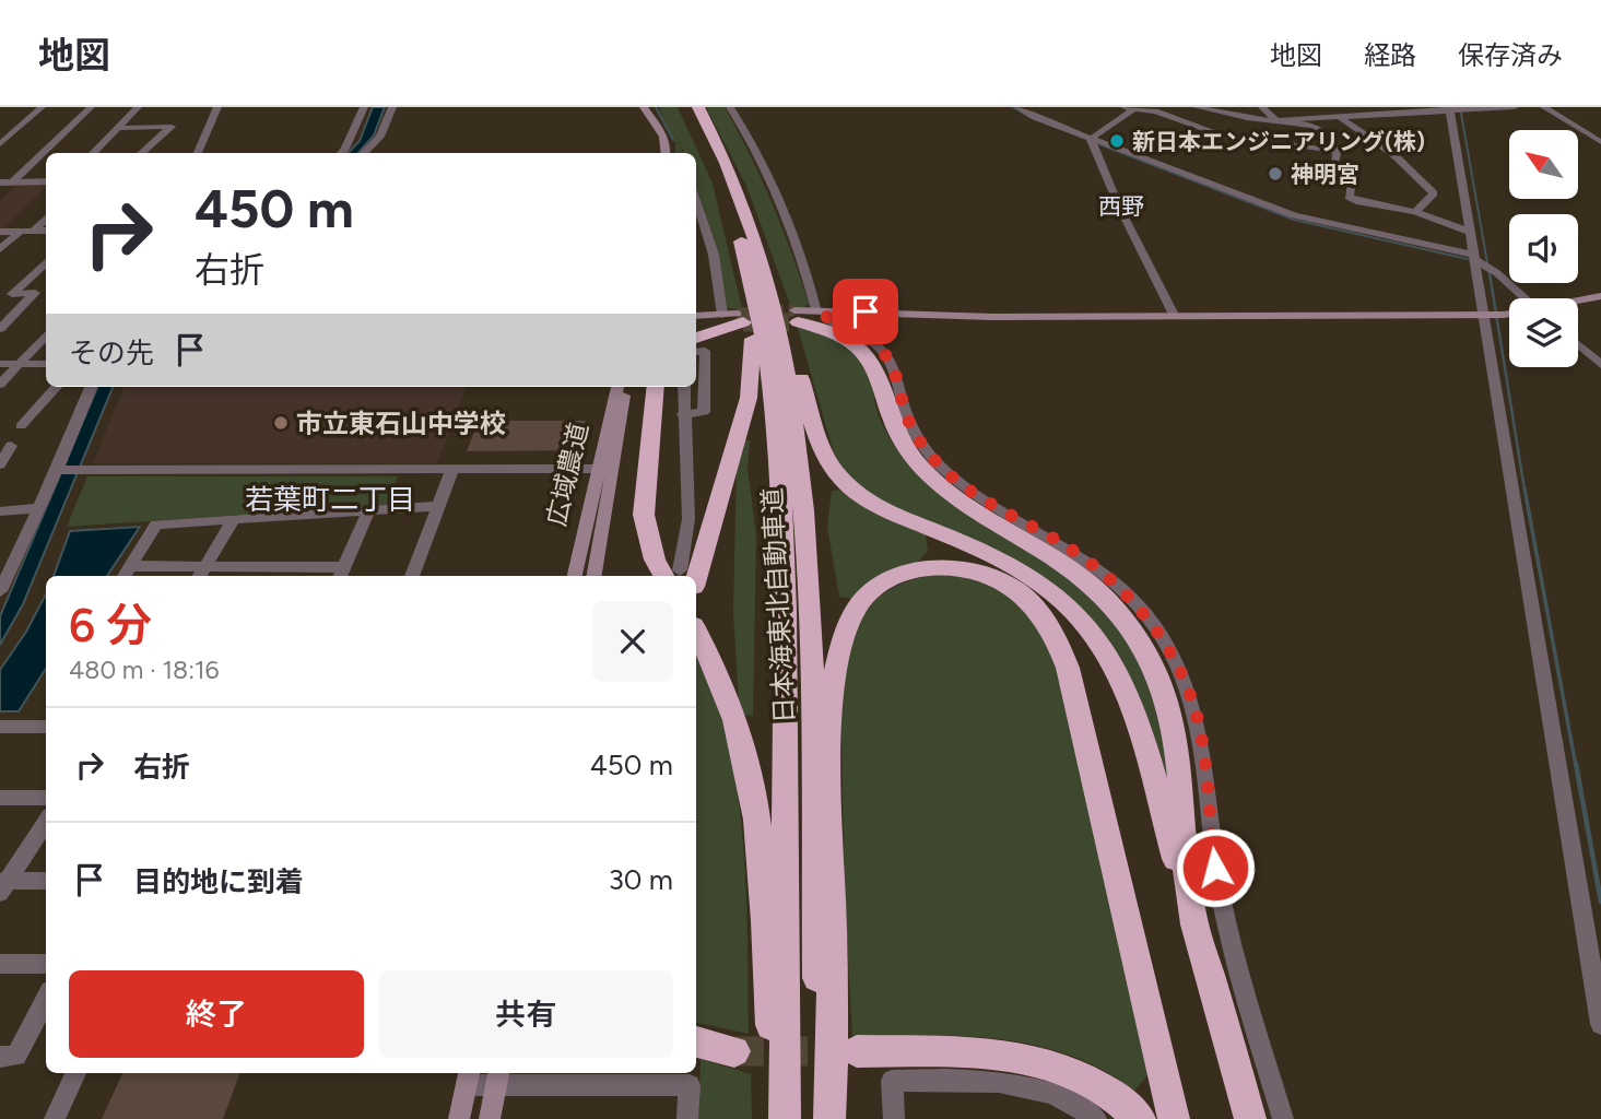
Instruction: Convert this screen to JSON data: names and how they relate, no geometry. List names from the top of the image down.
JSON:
{
  "streets": {
    "highway": ["日本海東北自動車道"],
    "street": ["広域農道"]
  },
  "districts": ["西野", "若葉町二丁目"],
  "places": ["新日本エンジニアリング(株)", "神明宮", "市立東石山中学校"],
  "north": "top left",
  "page": {
    "header": "地図",
    "nav": ["地図", "経路", "保存済み"],
    "turn": ["450 m", "右折"],
    "then": "その先",
    "heading": ["6 分", "480 m · 18:16"],
    "list": [
      {
        "name": "右折",
        "value": "450 m"
      },
      {
        "name": "目的地に到着",
        "value": "30 m"
      }
    ],
    "buttons": ["終了", "共有"]
  }
}
